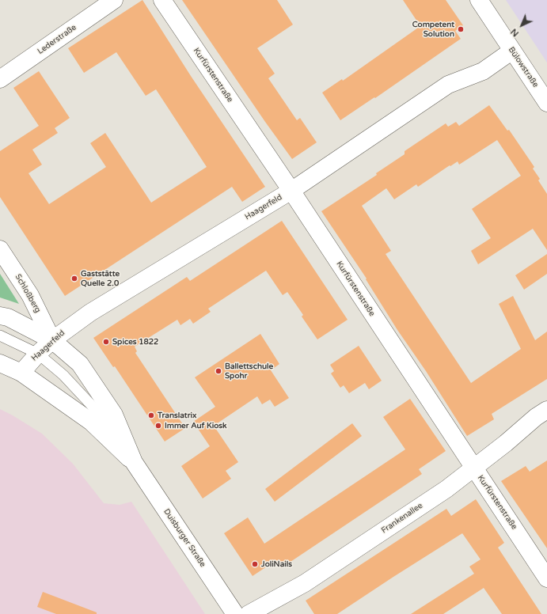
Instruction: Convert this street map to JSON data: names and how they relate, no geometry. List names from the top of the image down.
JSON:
{
  "streets": {
    "street": [
      "Lederstraße",
      "Bülowstraße",
      "Kurfürstenstraße",
      "Haagerfeld",
      "Schloßberg",
      "Frankenallee",
      "Duisburger Straße"
    ]
  },
  "crossings": [
    ["Bülowstraße", "Haagerfeld"],
    ["Kurfürstenstraße", "Haagerfeld"],
    ["Kurfürstenstraße", "Frankenallee"],
    ["Haagerfeld", "Schloßberg"],
    ["Haagerfeld", "Duisburger Straße"],
    ["Schloßberg", "Duisburger Straße"]
  ],
  "places": [
    "Competent Solution",
    "Gaststätte Quelle 2.0",
    "Spices 1822",
    "Ballettschule Spohr",
    "Translatrix",
    "Immer Auf Kiosk",
    "JoliNails"
  ],
  "north": "bottom left"
}
